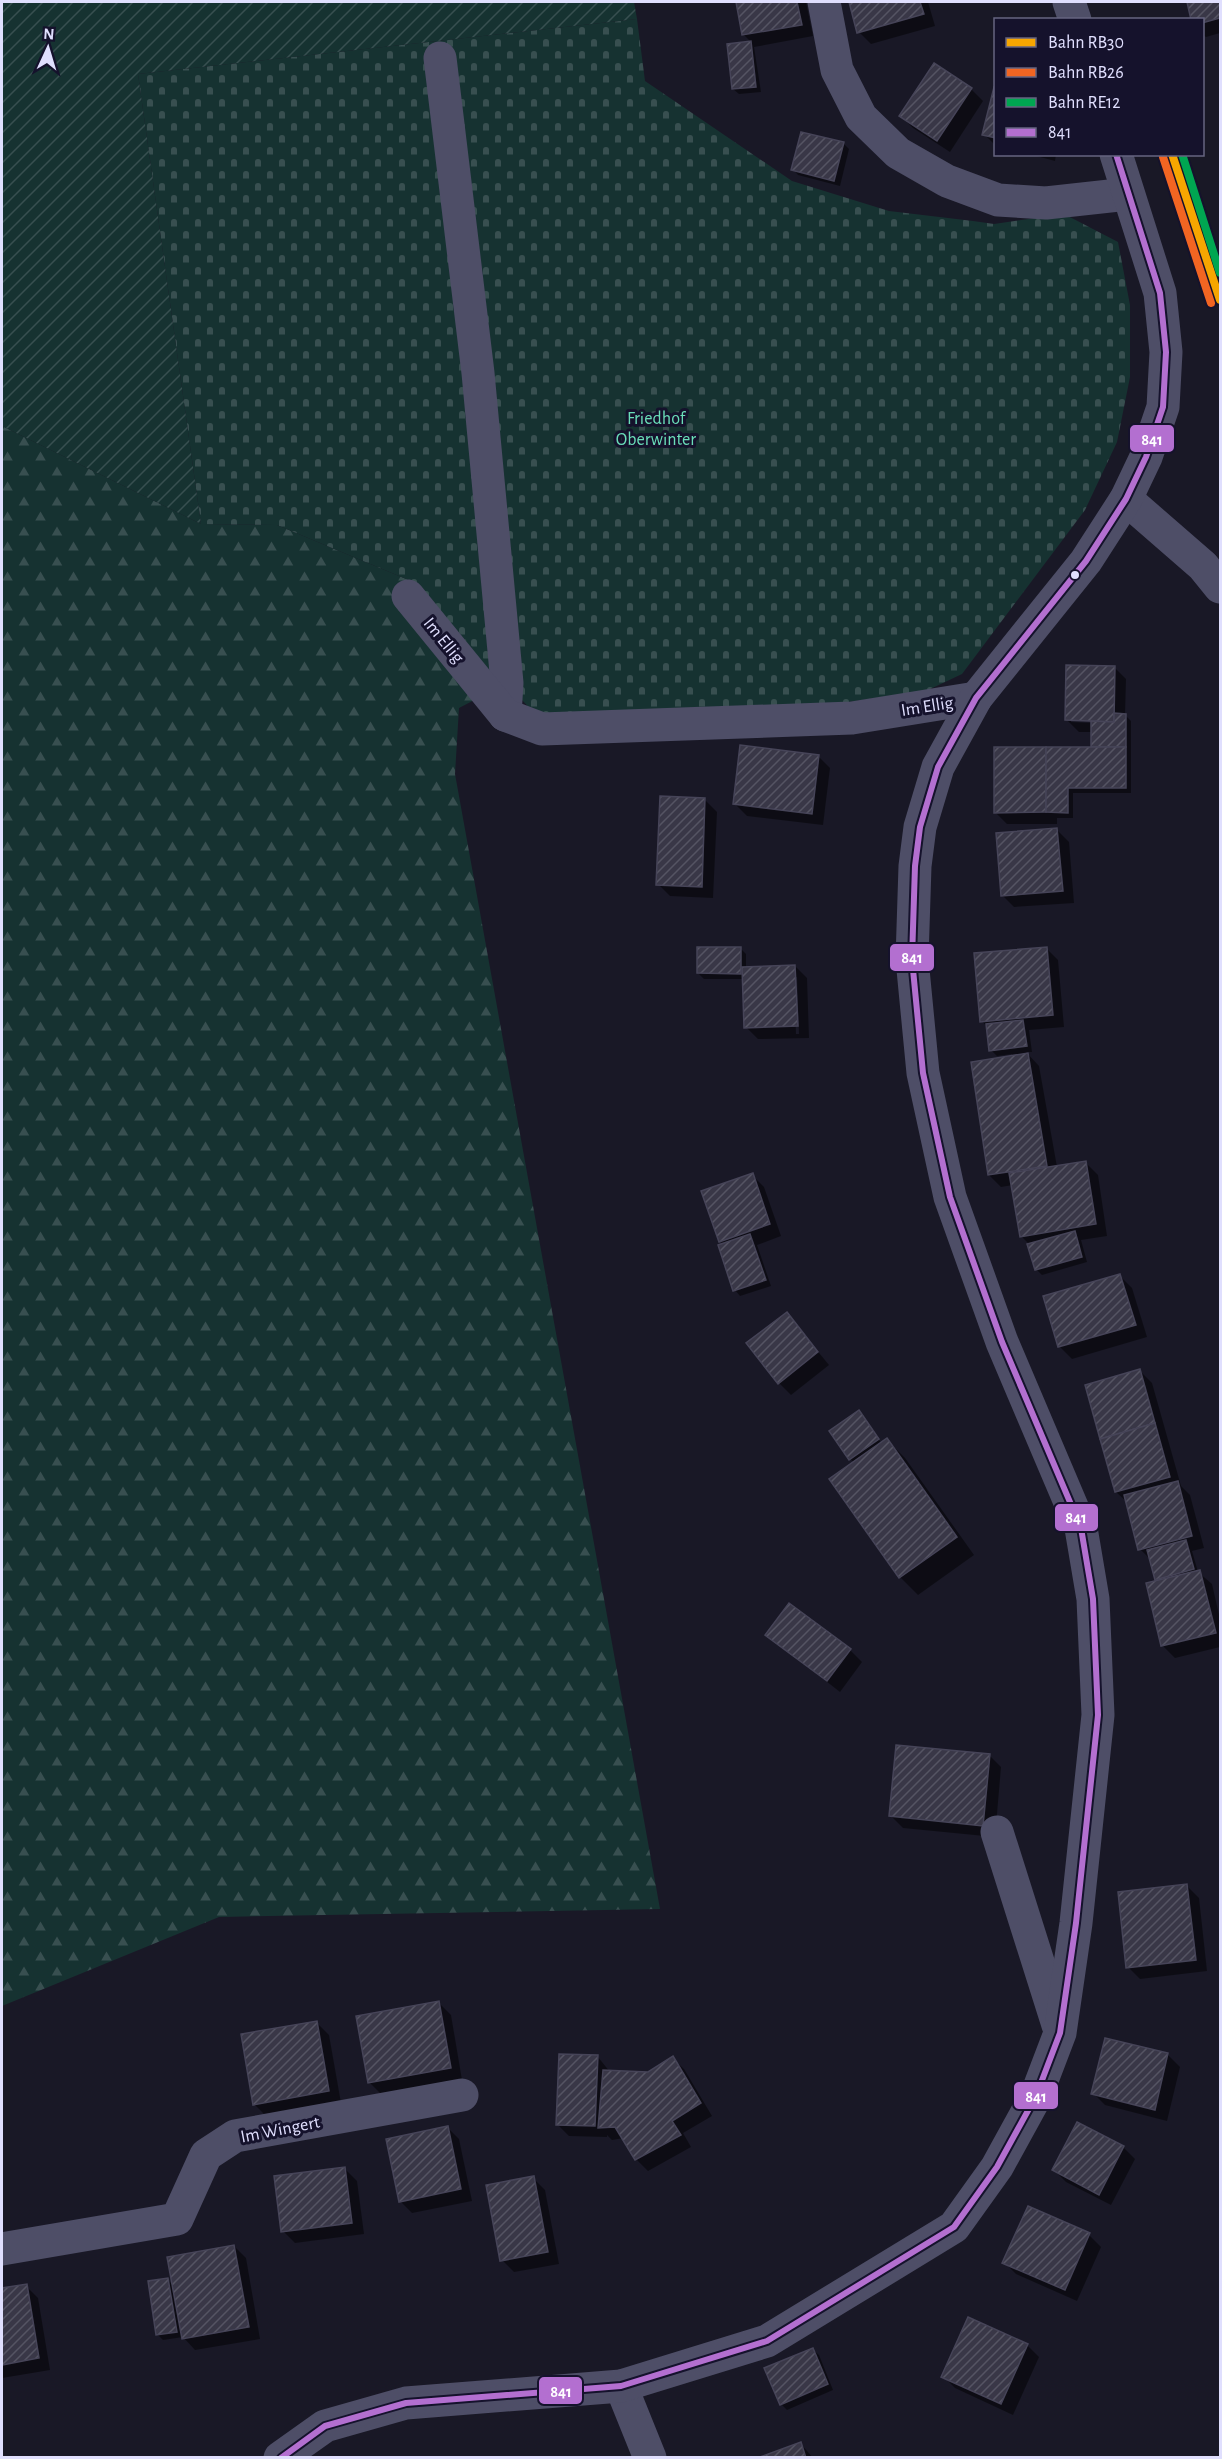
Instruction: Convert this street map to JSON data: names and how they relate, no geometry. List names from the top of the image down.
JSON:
{
  "streets": {
    "street": ["Im Ellig", "Im Wingert"]
  },
  "parks": ["Friedhof Oberwinter"],
  "lines": [
    "rail line RB30",
    "rail line RE12",
    "transit line 841",
    "rail line RB26"
  ],
  "legend": [
    "Bahn RB30",
    "Bahn RB26",
    "Bahn RE12",
    "841"
  ],
  "north": "top"
}
